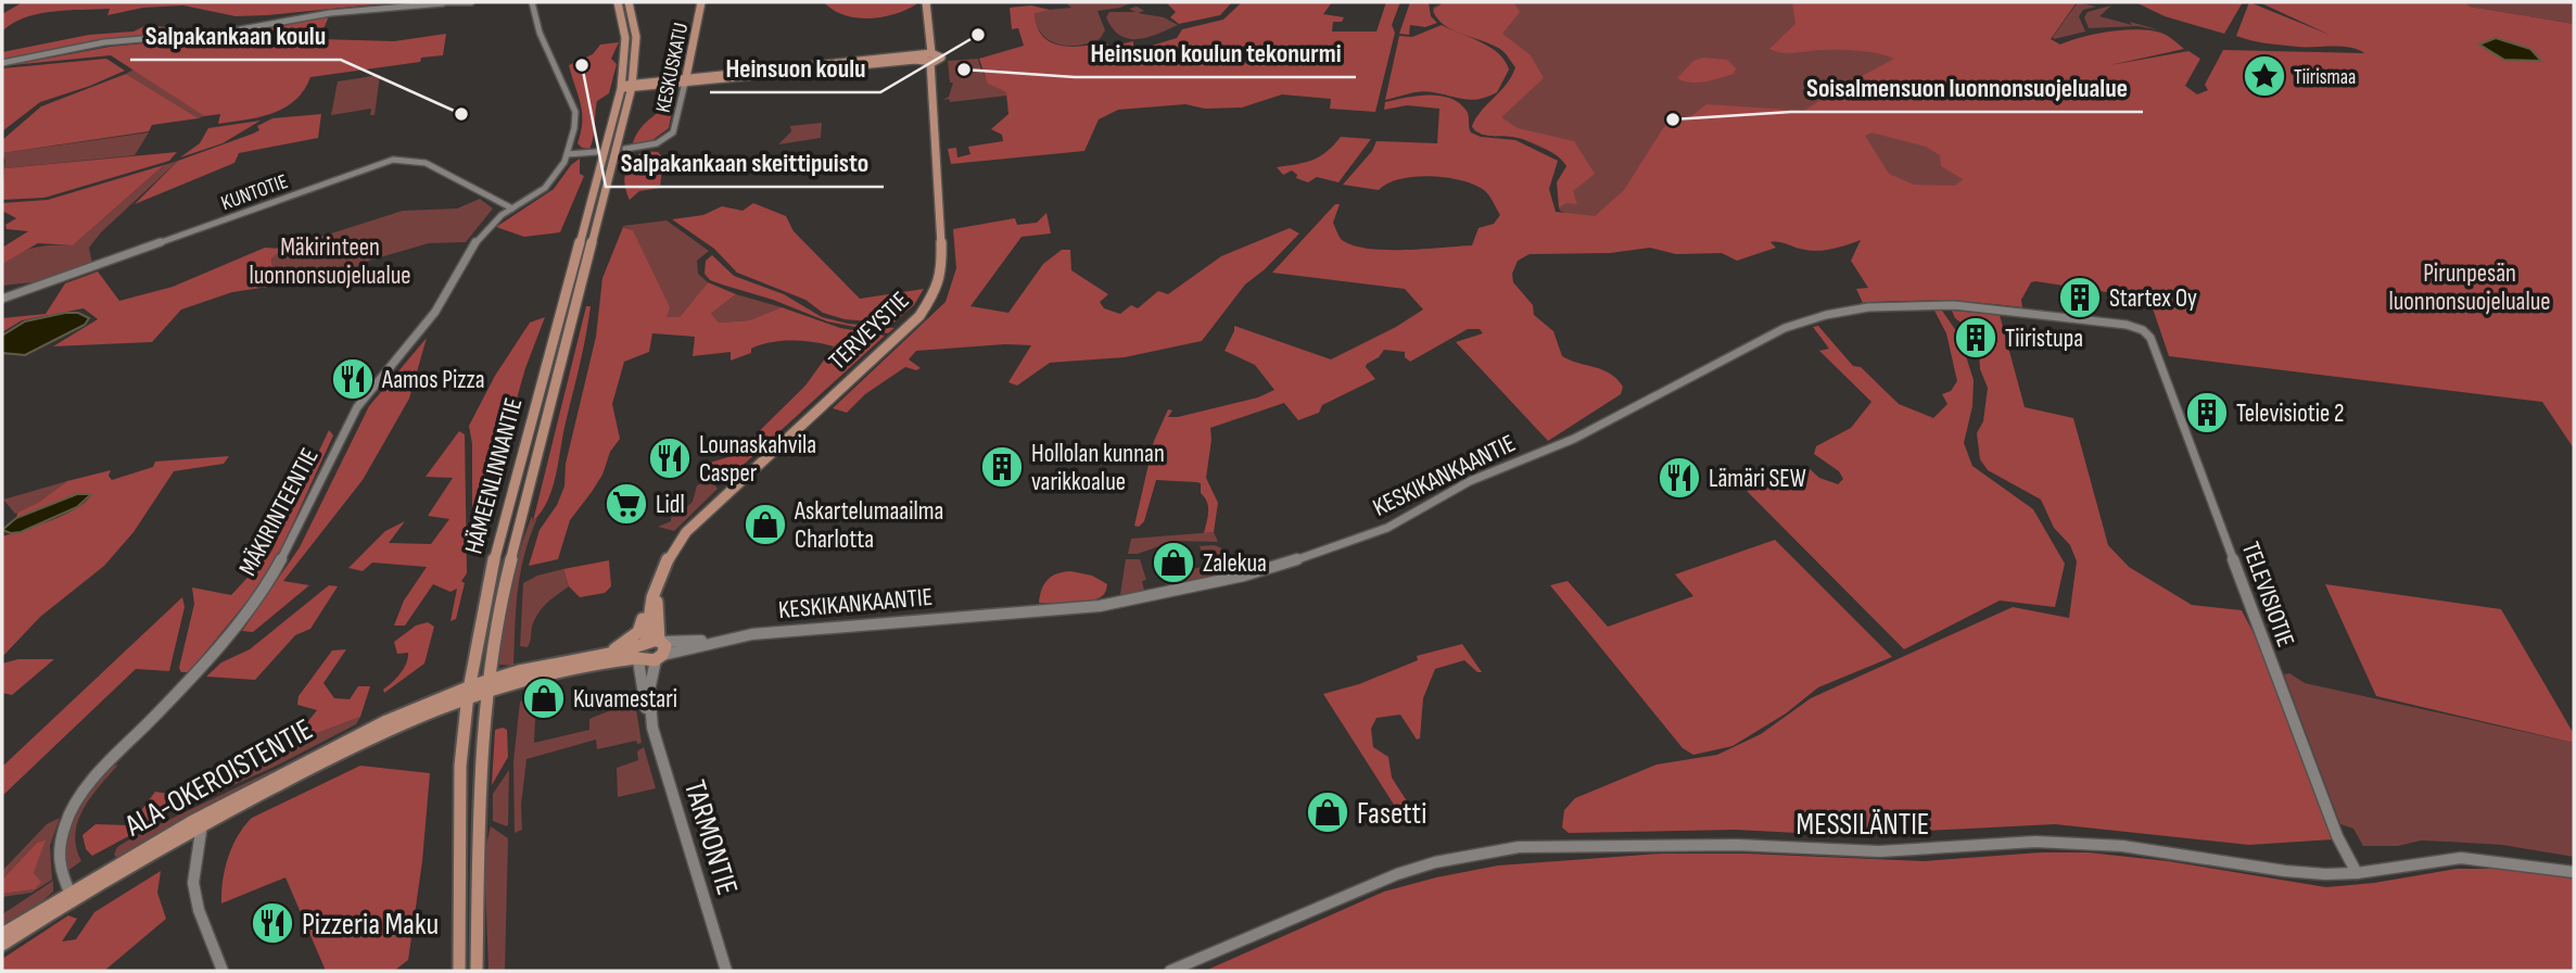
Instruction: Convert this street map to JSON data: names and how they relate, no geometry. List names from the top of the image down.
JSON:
{
  "streets": {
    "main road": [
      "KESKUSKATU",
      "TERVEYSTIE",
      "KESKIKANKAANTIE",
      "HÄMEENLINNANTIE",
      "ALA-OKEROISTENTIE"
    ],
    "street": [
      "KUNTOTIE",
      "MÄKIRINTEENTIE",
      "TELEVISIOTIE",
      "MESSILÄNTIE",
      "TARMONTIE"
    ]
  },
  "crossings": [
    ["KUNTOTIE", "MÄKIRINTEENTIE"],
    ["TERVEYSTIE", "KESKIKANKAANTIE"],
    ["TERVEYSTIE", "TARMONTIE"],
    ["KESKIKANKAANTIE", "HÄMEENLINNANTIE"],
    ["KESKIKANKAANTIE", "TELEVISIOTIE"],
    ["KESKIKANKAANTIE", "ALA-OKEROISTENTIE"],
    ["KESKIKANKAANTIE", "TARMONTIE"],
    ["HÄMEENLINNANTIE", "ALA-OKEROISTENTIE"],
    ["MÄKIRINTEENTIE", "ALA-OKEROISTENTIE"],
    ["TELEVISIOTIE", "MESSILÄNTIE"]
  ],
  "parks": ["Mäkirinteen luonnonsuojelualue", "Pirunpesän luonnonsuojelualue"],
  "places": {
    "other": [
      "Heinsuon koulu",
      "Salpakankaan skeittipuisto",
      "Heinsuon koulun tekonurmi",
      "Salpakankaan koulu",
      "Soisalmensuon luonnonsuojelualue"
    ],
    "place": ["Tiirismaa"],
    "building": [
      "Startex Oy",
      "Tiiristupa",
      "Televisiotie 2",
      "Hollolan kunnan varikkoalue"
    ],
    "restaurant": [
      "Aamos Pizza",
      "Lounaskahvila Casper",
      "Lämäri SEW",
      "Pizzeria Maku"
    ],
    "supermarket": ["Lidl"],
    "shop": [
      "Askartelumaailma Charlotta",
      "Zalekua",
      "Kuvamestari",
      "Fasetti"
    ]
  }
}
